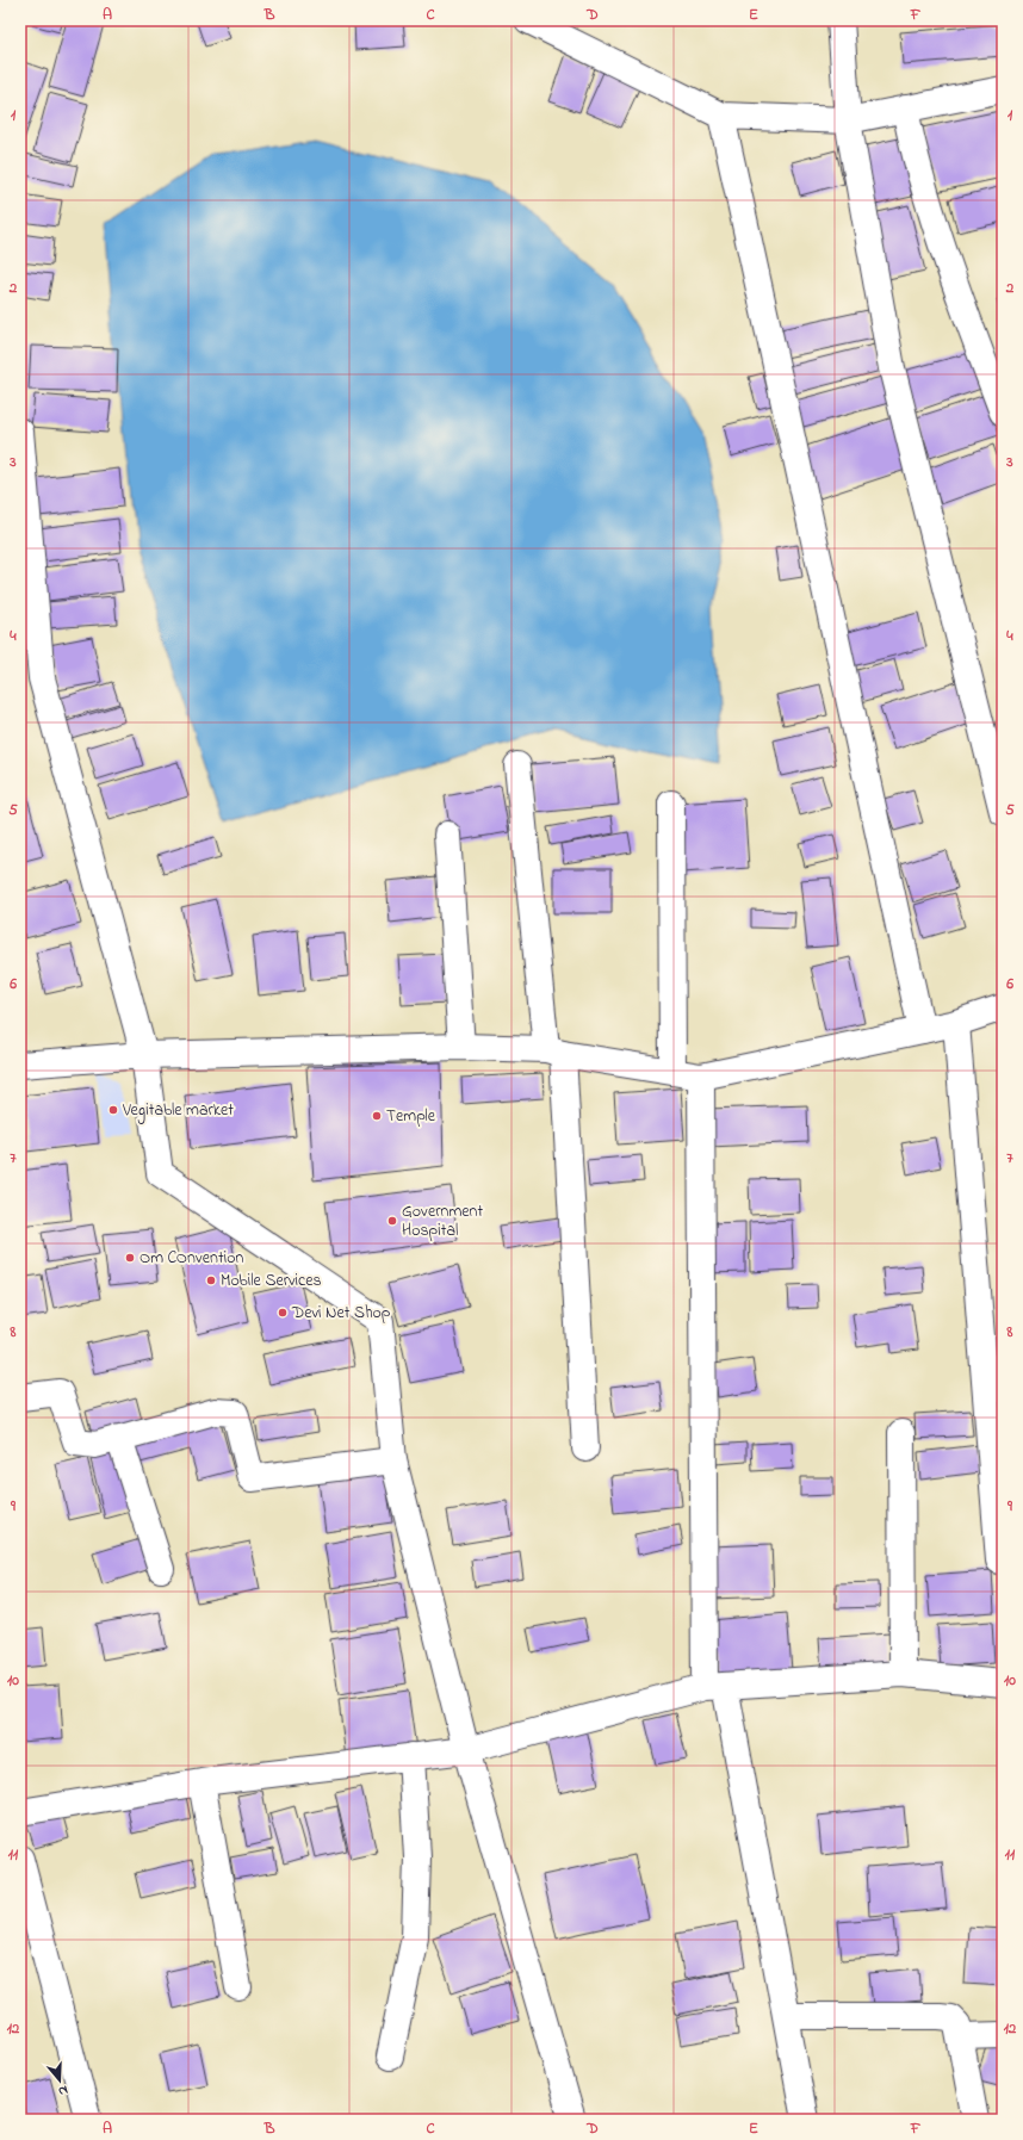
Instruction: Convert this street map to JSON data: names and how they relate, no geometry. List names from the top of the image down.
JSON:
{
  "places": [
    "Vegitable market",
    "Temple",
    "Government Hospital",
    "Om COnvention",
    "Mobile Services",
    "Devi Net Shop"
  ],
  "north": "bottom",
  "grid": {
    "columns": [
      "A",
      "B",
      "C",
      "D",
      "E",
      "F"
    ],
    "rows": [
      "1",
      "2",
      "3",
      "4",
      "5",
      "6",
      "7",
      "8",
      "9",
      "10",
      "11",
      "12"
    ]
  }
}
